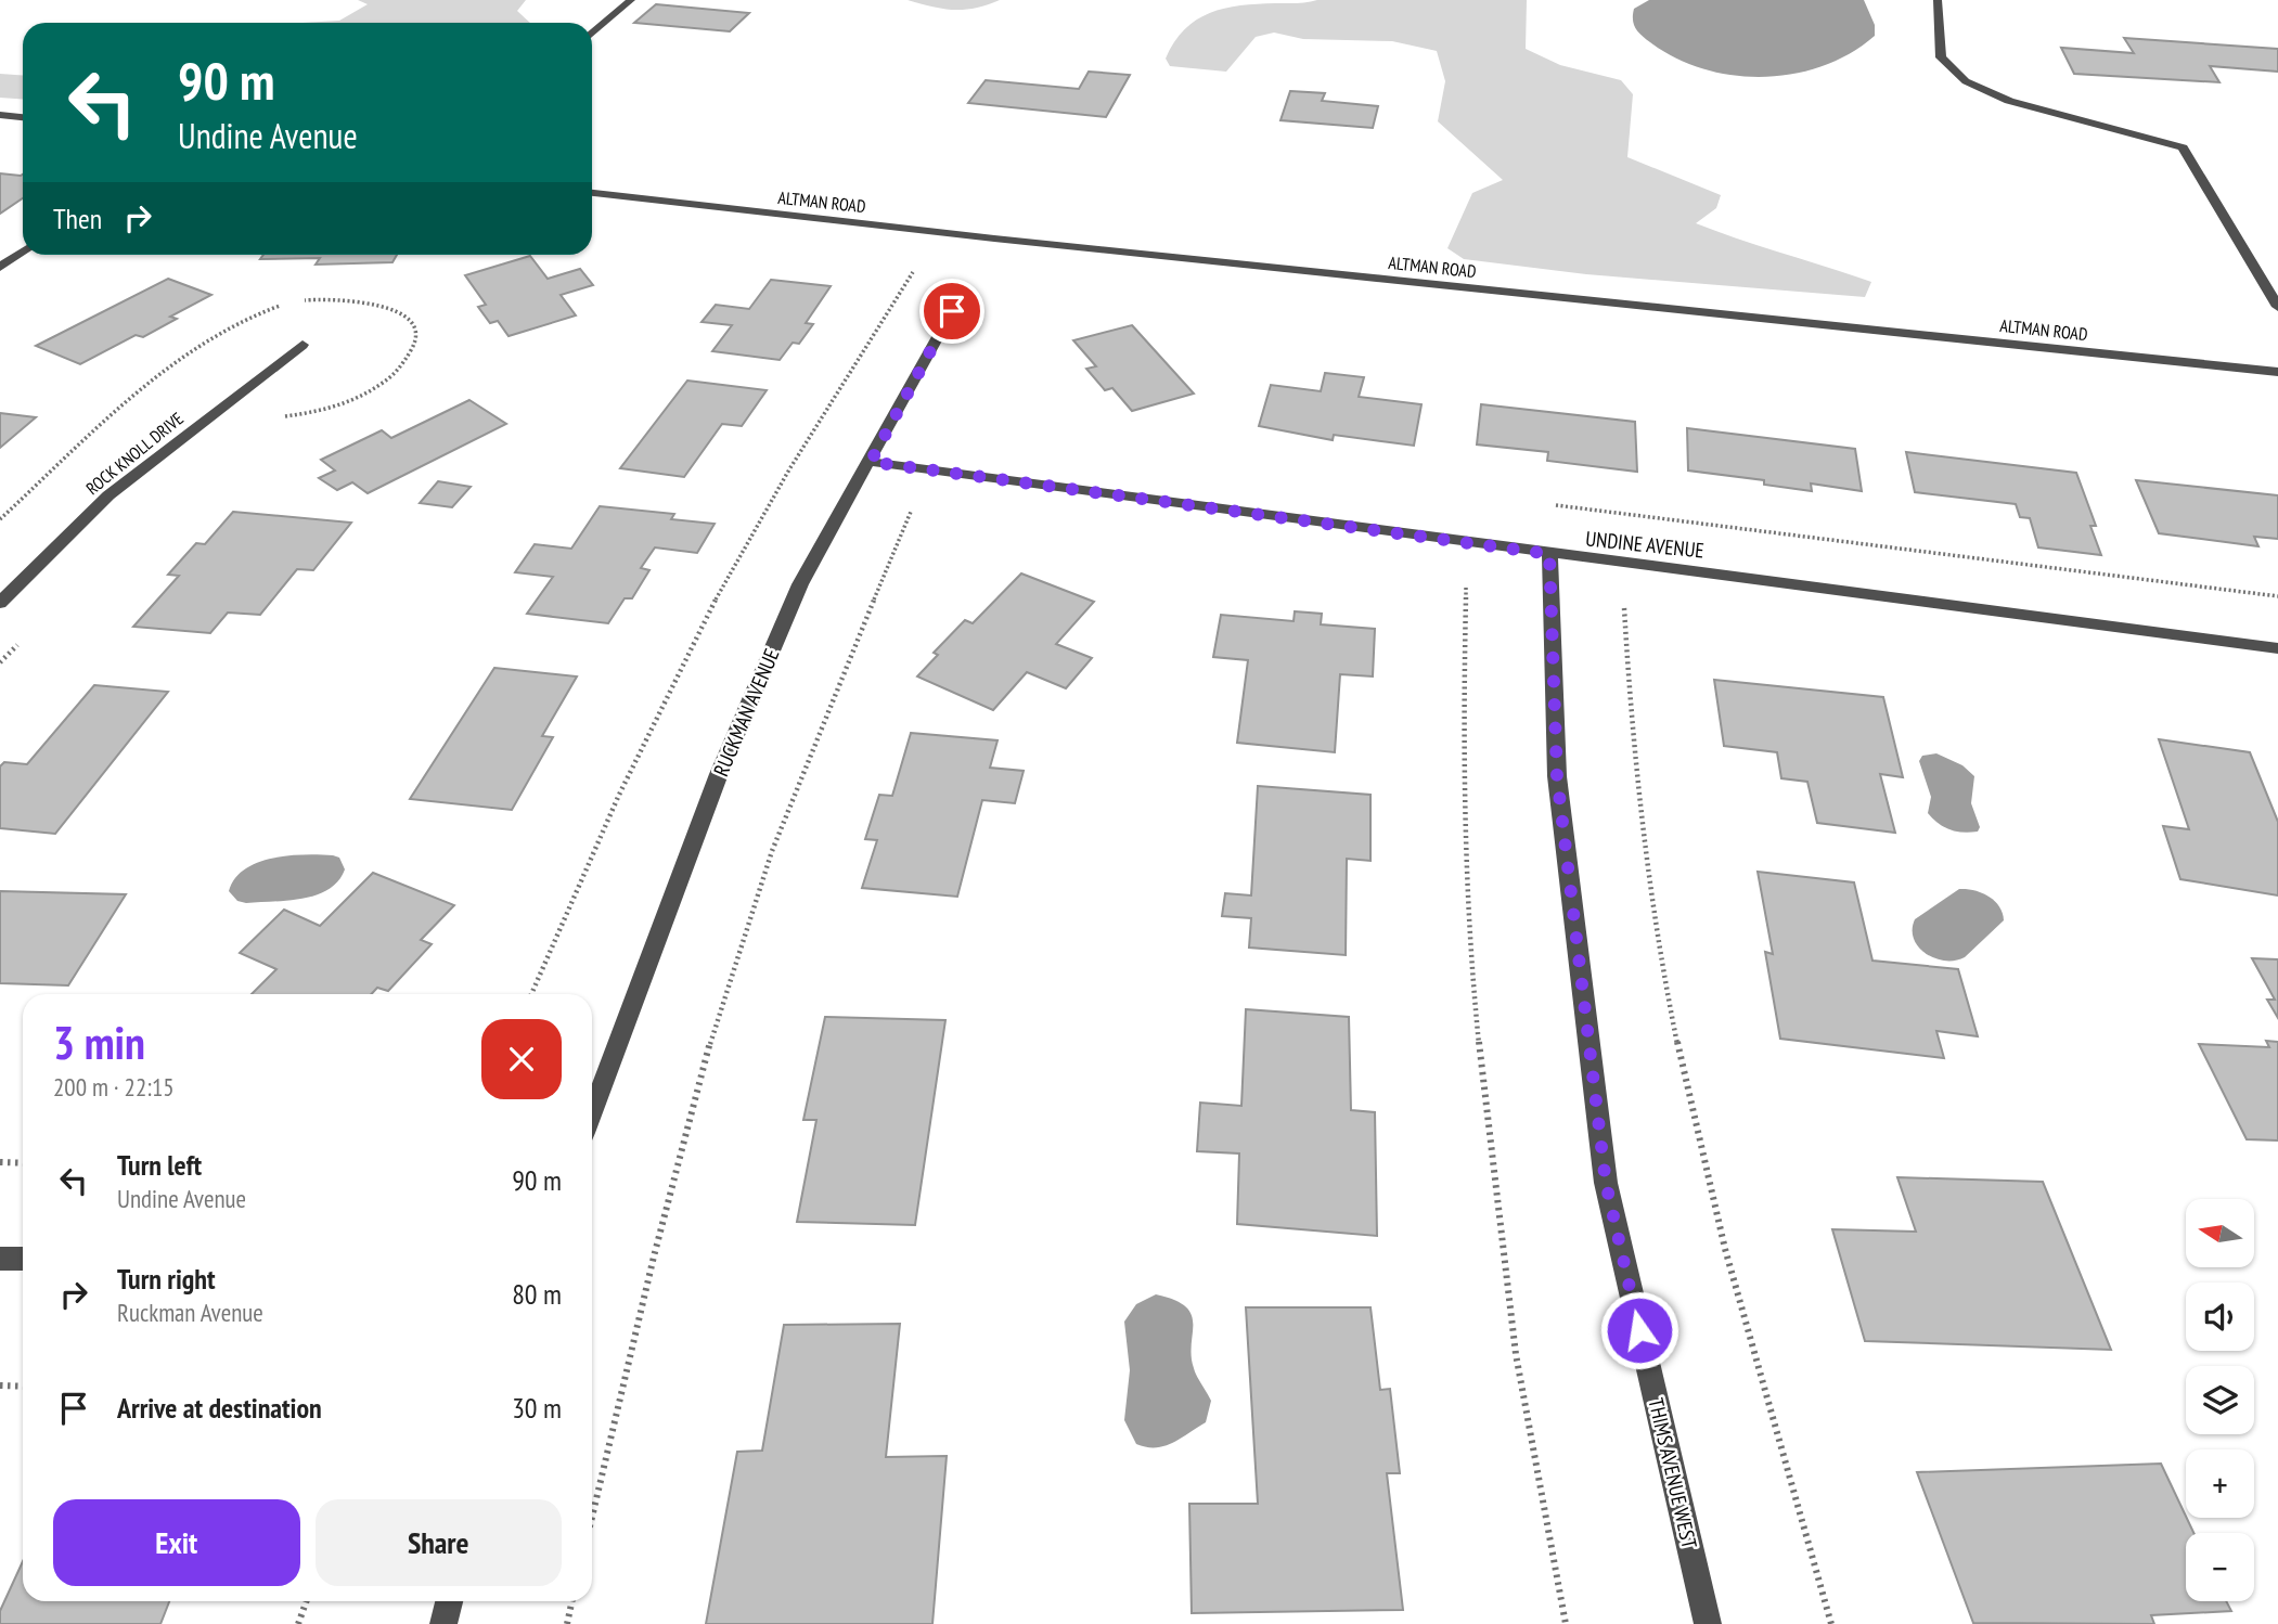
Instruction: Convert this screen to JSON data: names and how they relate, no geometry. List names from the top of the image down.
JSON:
{
  "streets": {
    "street": [
      "ALTMAN ROAD",
      "ROCK KNOLL DRIVE",
      "UNDINE AVENUE",
      "RUCKMAN AVENUE",
      "THIMS AVENUE WEST"
    ]
  },
  "crossings": [
    ["UNDINE AVENUE", "RUCKMAN AVENUE"],
    ["UNDINE AVENUE", "THIMS AVENUE WEST"]
  ],
  "north": "left",
  "page": {
    "turn": ["90 m", "Undine Avenue"],
    "then": "Then",
    "heading": ["3 min", "200 m · 22:15"],
    "list": [
      {
        "name": "Turn left",
        "note": "Undine Avenue",
        "value": "90 m"
      },
      {
        "name": "Turn right",
        "note": "Ruckman Avenue",
        "value": "80 m"
      },
      {
        "name": "Arrive at destination",
        "value": "30 m"
      }
    ],
    "map_buttons": ["+", "−"],
    "buttons": ["Exit", "Share"]
  }
}
